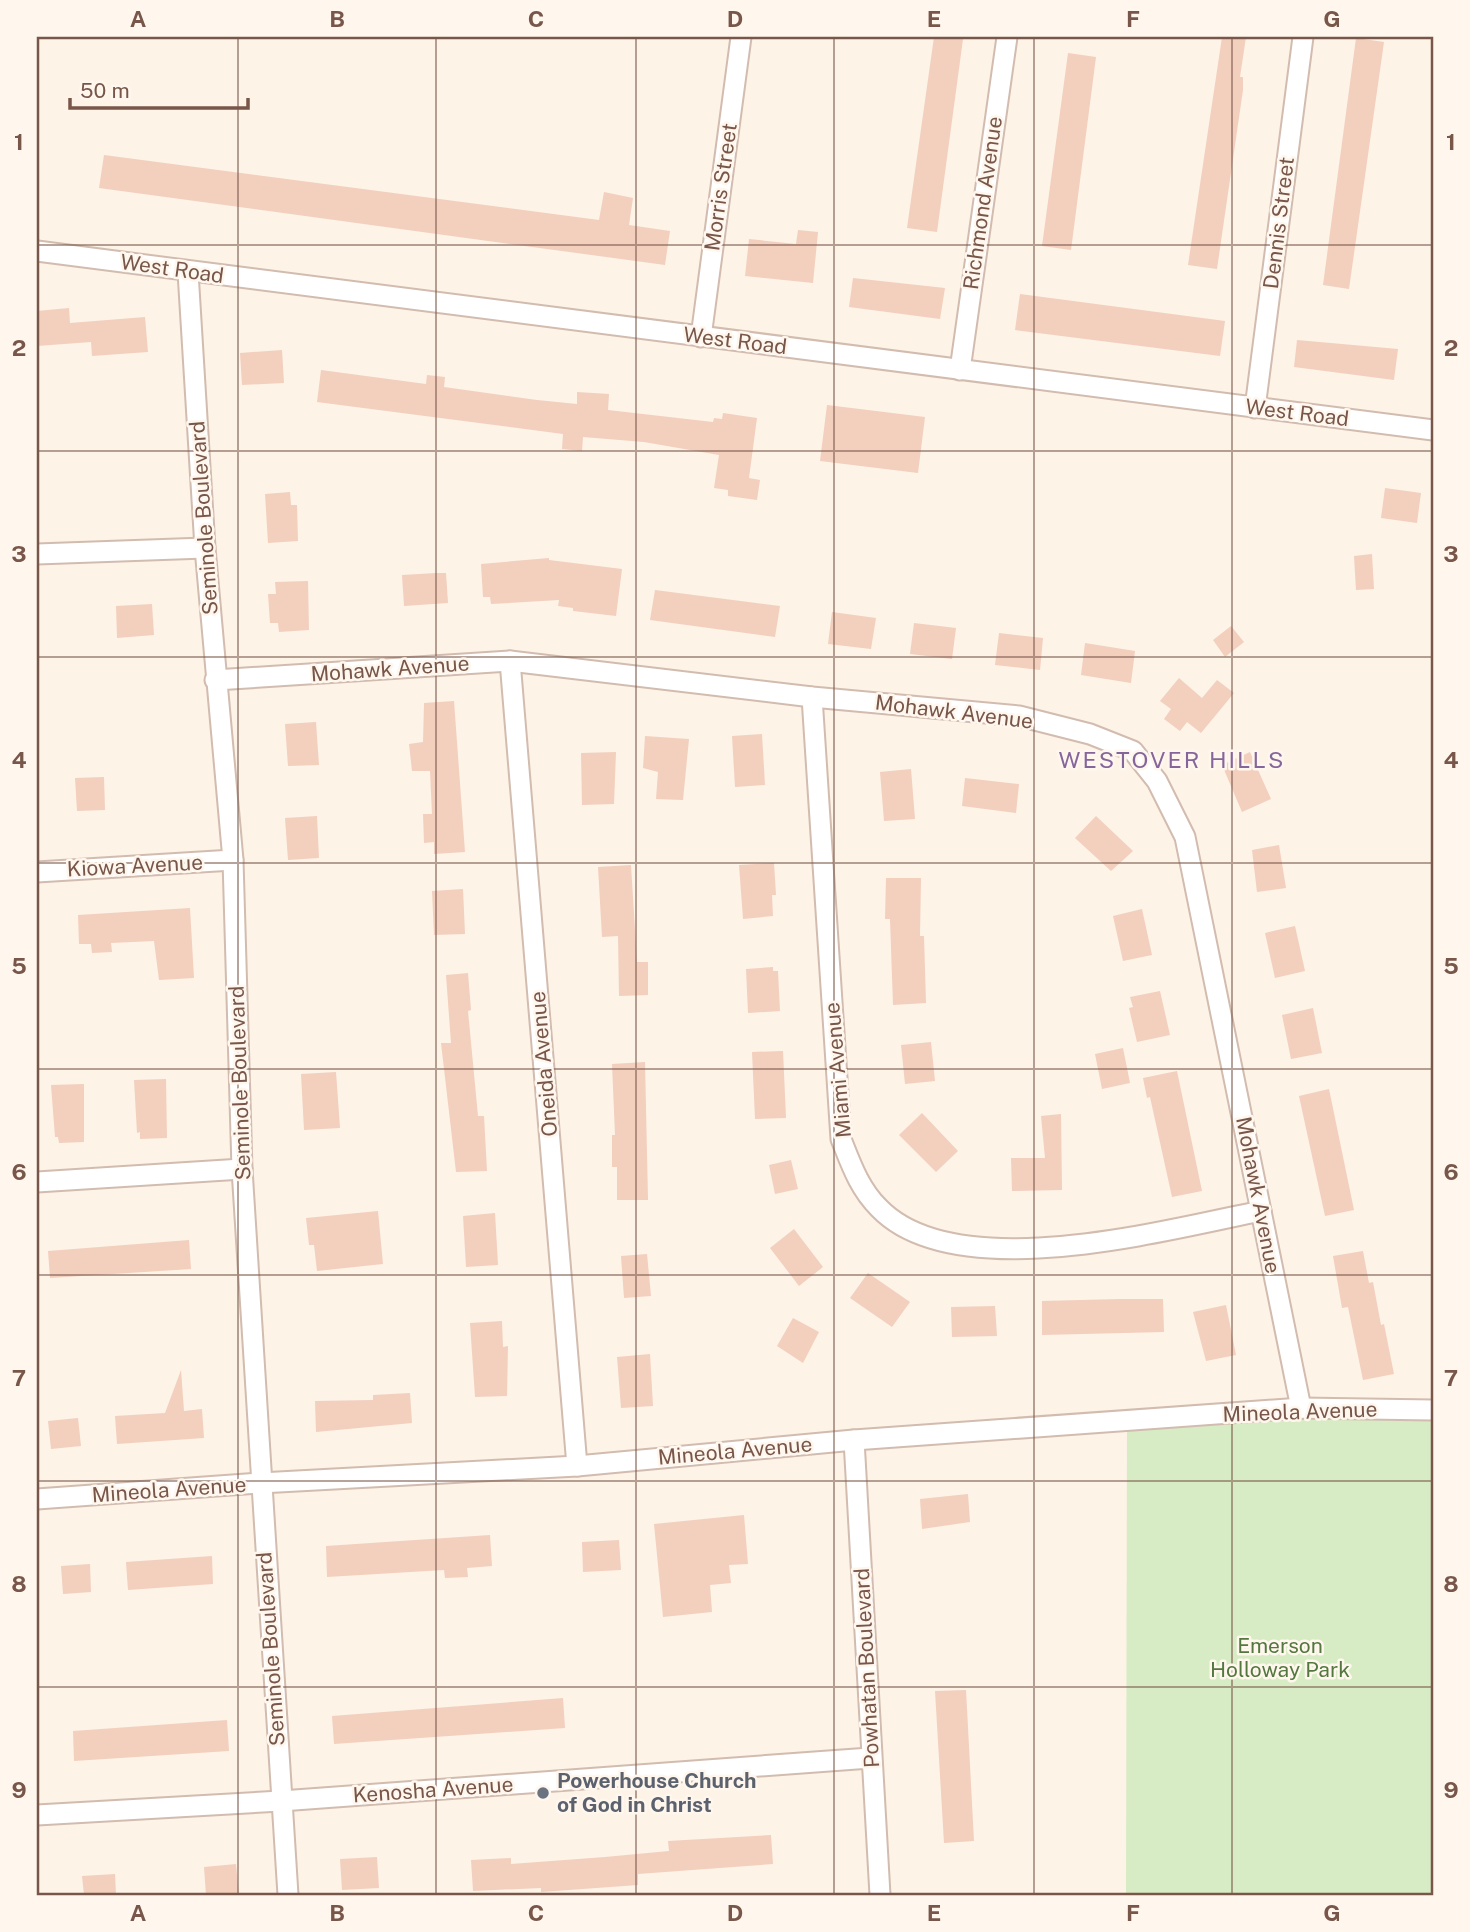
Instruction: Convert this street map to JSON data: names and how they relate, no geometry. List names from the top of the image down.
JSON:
{
  "streets": {
    "street": [
      "Morris Street",
      "Richmond Avenue",
      "Dennis Street",
      "West Road",
      "Seminole Boulevard",
      "Mohawk Avenue",
      "Kiowa Avenue",
      "Oneida Avenue",
      "Miami Avenue",
      "Mineola Avenue",
      "Powhatan Boulevard",
      "Kenosha Avenue"
    ]
  },
  "crossings": [
    ["Morris Street", "West Road"],
    ["Richmond Avenue", "West Road"],
    ["Dennis Street", "West Road"],
    ["West Road", "Seminole Boulevard"],
    ["Seminole Boulevard", "Mohawk Avenue"],
    ["Seminole Boulevard", "Kiowa Avenue"],
    ["Seminole Boulevard", "Mineola Avenue"],
    ["Seminole Boulevard", "Kenosha Avenue"],
    ["Mohawk Avenue", "Oneida Avenue"],
    ["Mohawk Avenue", "Miami Avenue"],
    ["Mohawk Avenue", "Mineola Avenue"],
    ["Oneida Avenue", "Mineola Avenue"],
    ["Mineola Avenue", "Powhatan Boulevard"],
    ["Powhatan Boulevard", "Kenosha Avenue"]
  ],
  "districts": ["WESTOVER HILLS"],
  "parks": ["Emerson Holloway Park"],
  "places": ["Powerhouse Church of God in Christ"],
  "scale_bar": "50 m",
  "grid": {
    "columns": [
      "A",
      "B",
      "C",
      "D",
      "E",
      "F",
      "G"
    ],
    "rows": [
      "1",
      "2",
      "3",
      "4",
      "5",
      "6",
      "7",
      "8",
      "9"
    ]
  }
}
